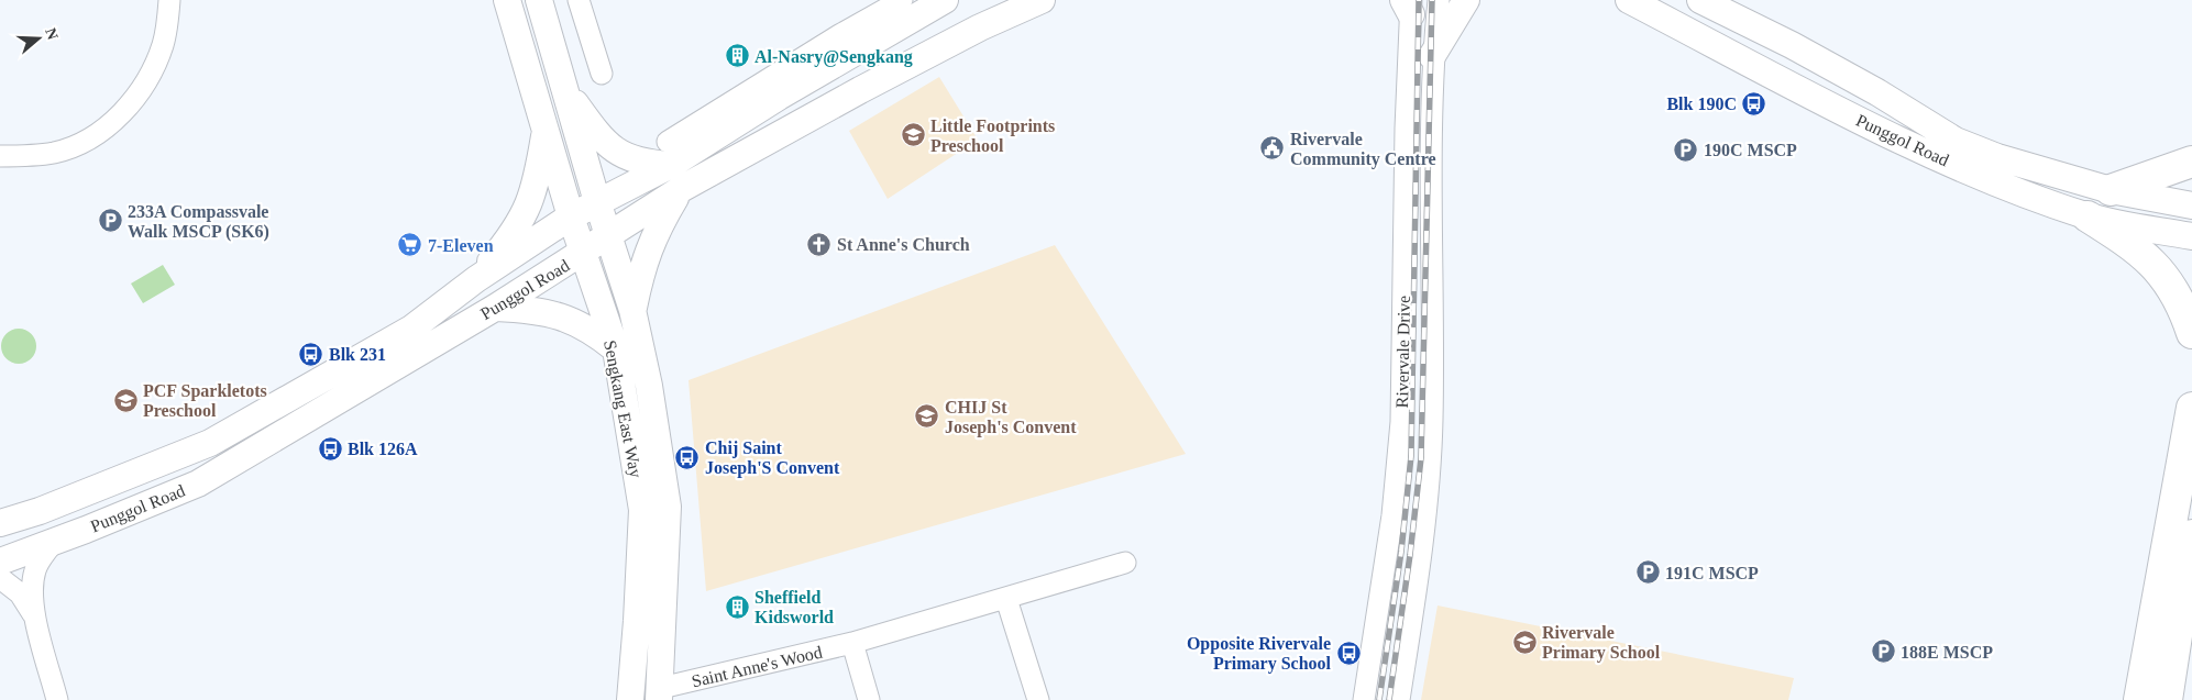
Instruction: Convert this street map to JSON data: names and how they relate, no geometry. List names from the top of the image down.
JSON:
{
  "streets": {
    "main road": ["Punggol Road", "Sengkang East Way"],
    "street": ["Rivervale Drive", "Saint Anne's Wood"]
  },
  "crossings": [
    ["Punggol Road", "Sengkang East Way"],
    ["Sengkang East Way", "Saint Anne's Wood"]
  ],
  "places": {
    "building": ["Al-Nasry@Sengkang", "Sheffield Kidsworld"],
    "bus stop": [
      "Blk 190C",
      "Blk 231",
      "Blk 126A",
      "Chij Saint Joseph'S Convent",
      "Opposite Rivervale Primary School"
    ],
    "school or university": [
      "Little Footprints Preschool",
      "PCF Sparkletots Preschool",
      "CHIJ St Joseph's Convent",
      "Rivervale Primary School"
    ],
    "public building": ["Rivervale Community Centre"],
    "parking": [
      "190C MSCP",
      "233A Compassvale Walk MSCP (SK6)",
      "191C MSCP",
      "188E MSCP"
    ],
    "church": ["St Anne's Church"],
    "supermarket": ["7-Eleven"]
  },
  "north": "right"
}
